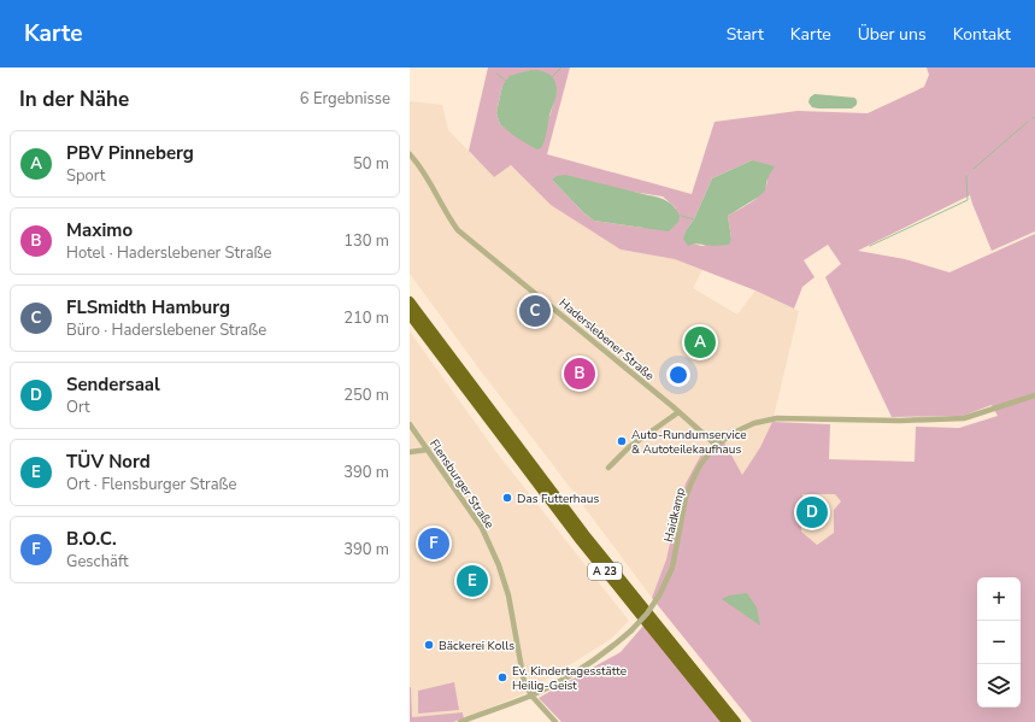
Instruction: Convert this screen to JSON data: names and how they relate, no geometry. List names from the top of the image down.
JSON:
{
  "streets": {
    "highway": ["A 23"],
    "street": ["Haderslebener Straße", "Flensburger Straße", "Haidkamp"]
  },
  "crossings": [
    ["Haderslebener Straße", "Haidkamp"],
    ["Flensburger Straße", "Haidkamp"]
  ],
  "places": [
    "Auto-Rundumservice & Autoteilekaufhaus",
    "Das Futterhaus",
    "Bäckerei Kolls",
    "Ev. Kindertagesstätte Heilig-Geist"
  ],
  "page": {
    "header": "Karte",
    "nav": [
      "Start",
      "Karte",
      "Über uns",
      "Kontakt"
    ],
    "heading": ["In der Nähe", "6 Ergebnisse"],
    "list": [
      {
        "mark": "A",
        "name": "PBV Pinneberg",
        "note": "Sport",
        "value": "50 m"
      },
      {
        "mark": "B",
        "name": "Maximo",
        "note": "Hotel · Haderslebener Straße",
        "value": "130 m"
      },
      {
        "mark": "C",
        "name": "FLSmidth Hamburg",
        "note": "Büro · Haderslebener Straße",
        "value": "210 m"
      },
      {
        "mark": "D",
        "name": "Sendersaal",
        "note": "Ort",
        "value": "250 m"
      },
      {
        "mark": "E",
        "name": "TÜV Nord",
        "note": "Ort · Flensburger Straße",
        "value": "390 m"
      },
      {
        "mark": "F",
        "name": "B.O.C.",
        "note": "Geschäft",
        "value": "390 m"
      }
    ],
    "pins": [
      "C",
      "A",
      "B",
      "D",
      "F",
      "E"
    ],
    "map_buttons": ["+", "−"]
  }
}
